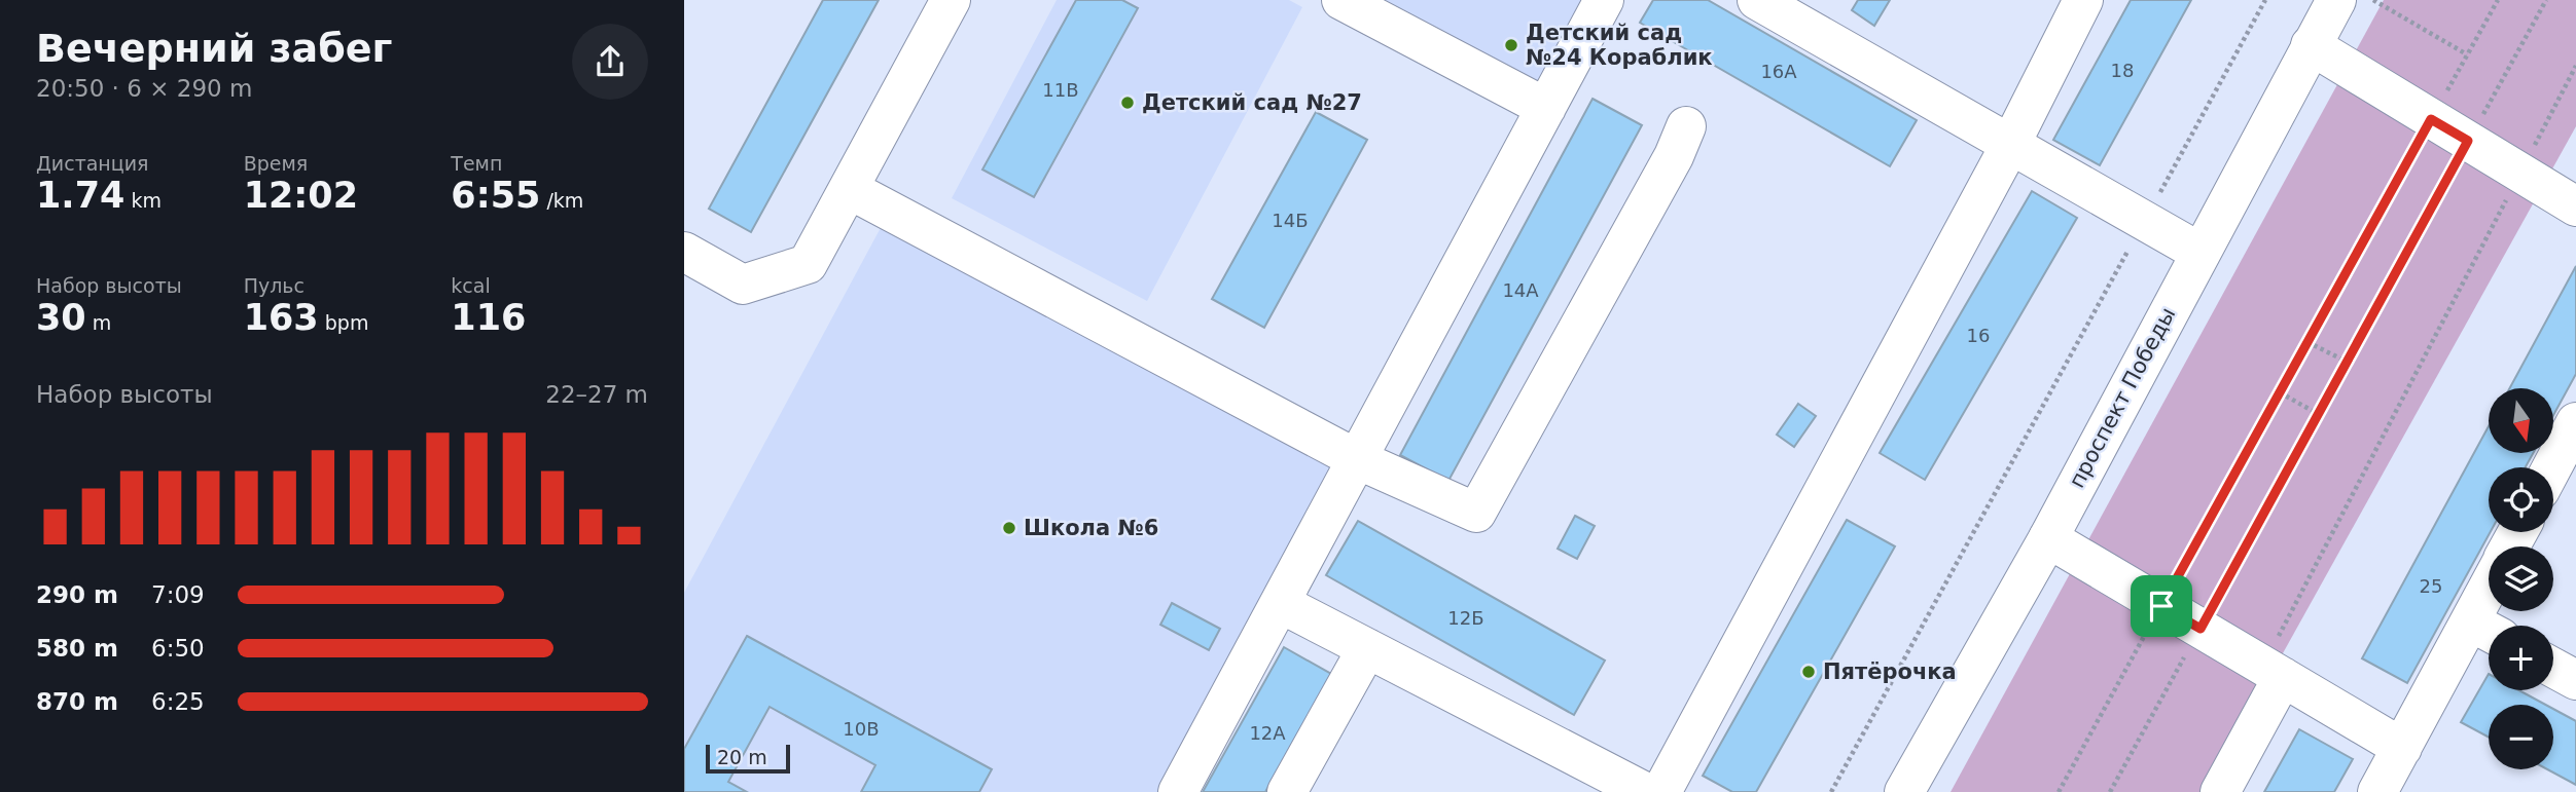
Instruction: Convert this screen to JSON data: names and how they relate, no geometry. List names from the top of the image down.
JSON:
{
  "streets": {
    "main road": ["проспект Победы"]
  },
  "places": [
    "Детский сад №24 Кораблик",
    "Детский сад №27",
    "Школа №6",
    "Пятёрочка"
  ],
  "house_numbers": [
    "18",
    "16А",
    "11В",
    "14Б",
    "14А",
    "16",
    "25",
    "12Б",
    "10В",
    "12А"
  ],
  "scale_bar": "20 m",
  "north": "bottom",
  "page": {
    "heading": ["Вечерний забег", "20:50 · 6 × 290 m"],
    "stats": [
      ["Дистанция", "1.74 km"],
      ["Время", "12:02"],
      ["Темп", "6:55 /km"],
      ["Набор высоты", "30 m"],
      ["Пульс", "163 bpm"],
      ["kcal", "116"]
    ],
    "chart": ["Набор высоты", "22–27 m"],
    "map_buttons": ["+", "−"],
    "list": [
      {
        "name": "290 m",
        "note": "7:09"
      },
      {
        "name": "580 m",
        "note": "6:50"
      },
      {
        "name": "870 m",
        "note": "6:25"
      }
    ],
    "scale": "20 m"
  }
}
